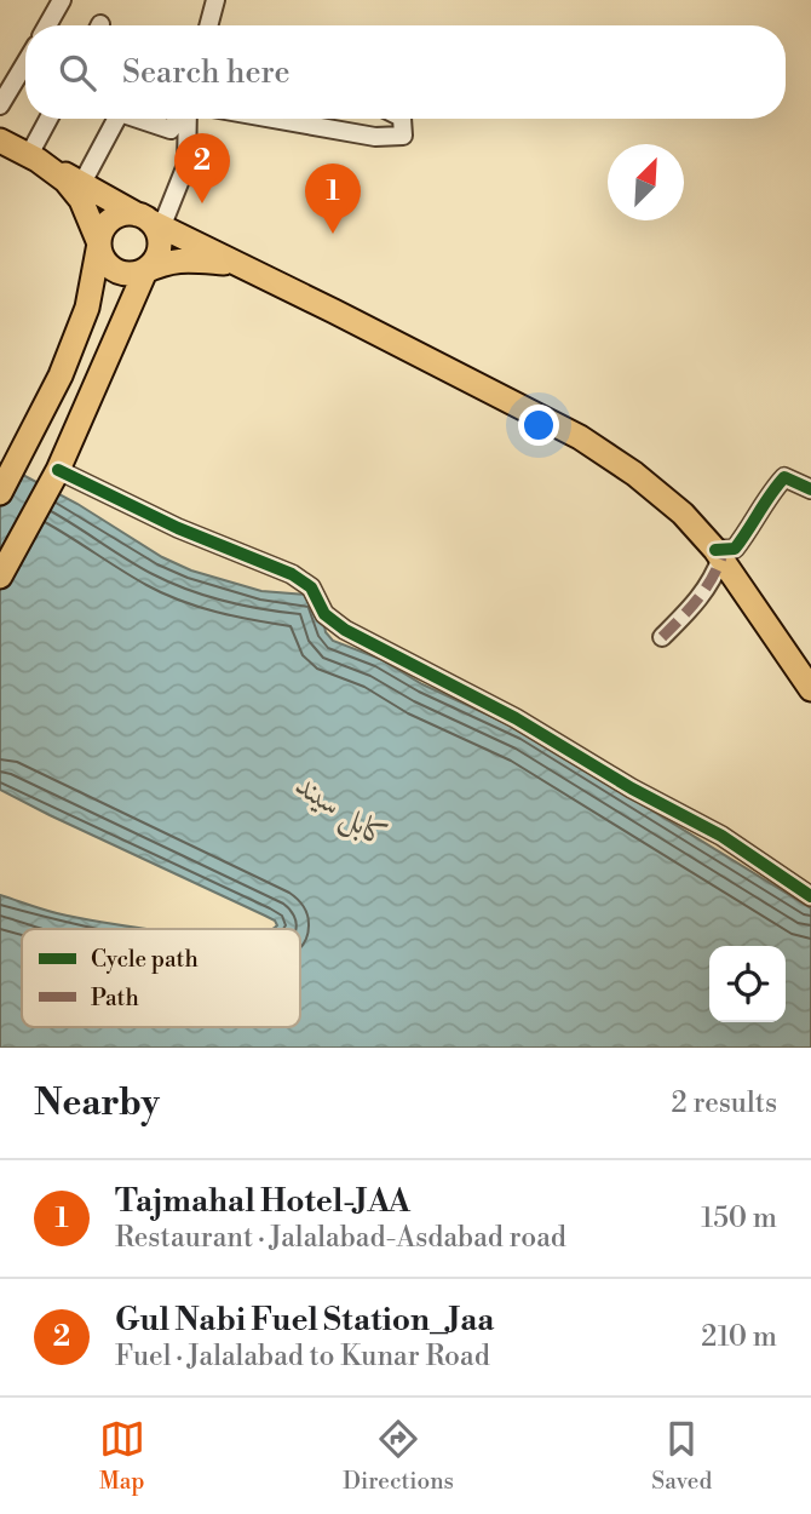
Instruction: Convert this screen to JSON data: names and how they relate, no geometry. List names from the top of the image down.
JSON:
{
  "water": ["کابل سيند"],
  "legend": ["Cycle path", "Path"],
  "north": "top right",
  "page": {
    "search": "Search here",
    "pins": ["2", "1"],
    "heading": ["Nearby", "2 results"],
    "list": [
      {
        "mark": "1",
        "name": "Tajmahal Hotel-JAA",
        "note": "Restaurant · Jalalabad-Asdabad road",
        "value": "150 m"
      },
      {
        "mark": "2",
        "name": "Gul Nabi Fuel Station_Jaa",
        "note": "Fuel · Jalalabad to Kunar Road",
        "value": "210 m"
      }
    ],
    "nav": ["Map", "Directions", "Saved"]
  }
}
